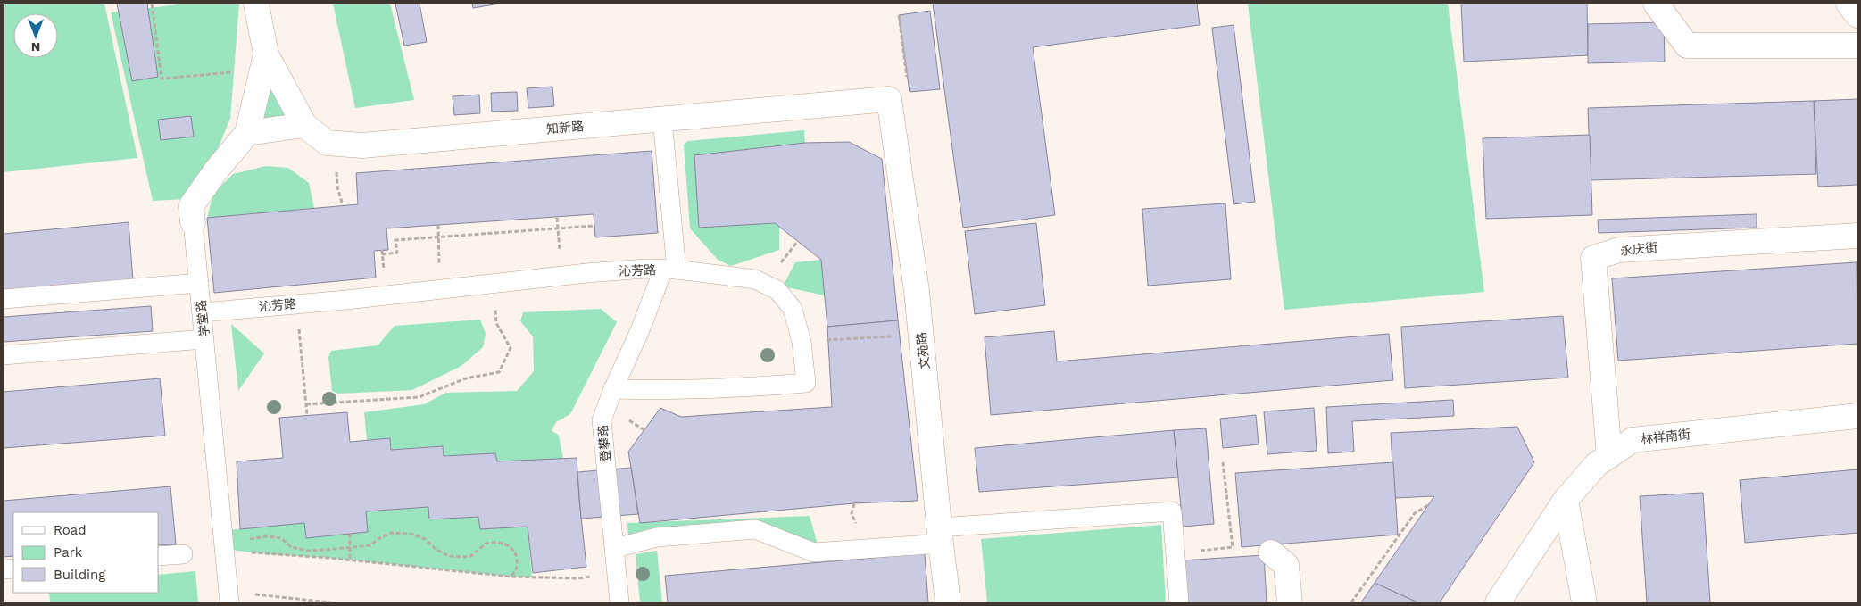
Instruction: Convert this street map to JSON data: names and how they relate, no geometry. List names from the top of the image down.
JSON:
{
  "streets": {
    "street": [
      "知新路",
      "永庆街",
      "学堂路",
      "文苑路",
      "林祥南街"
    ],
    "lane": ["沁芳路", "登攀路"]
  },
  "crossings": [
    ["知新路", "学堂路"],
    ["知新路", "文苑路"],
    ["知新路", "登攀路"],
    ["永庆街", "林祥南街"],
    ["沁芳路", "学堂路"],
    ["沁芳路", "登攀路"]
  ],
  "legend": ["Road", "Park", "Building"],
  "north": "bottom"
}
